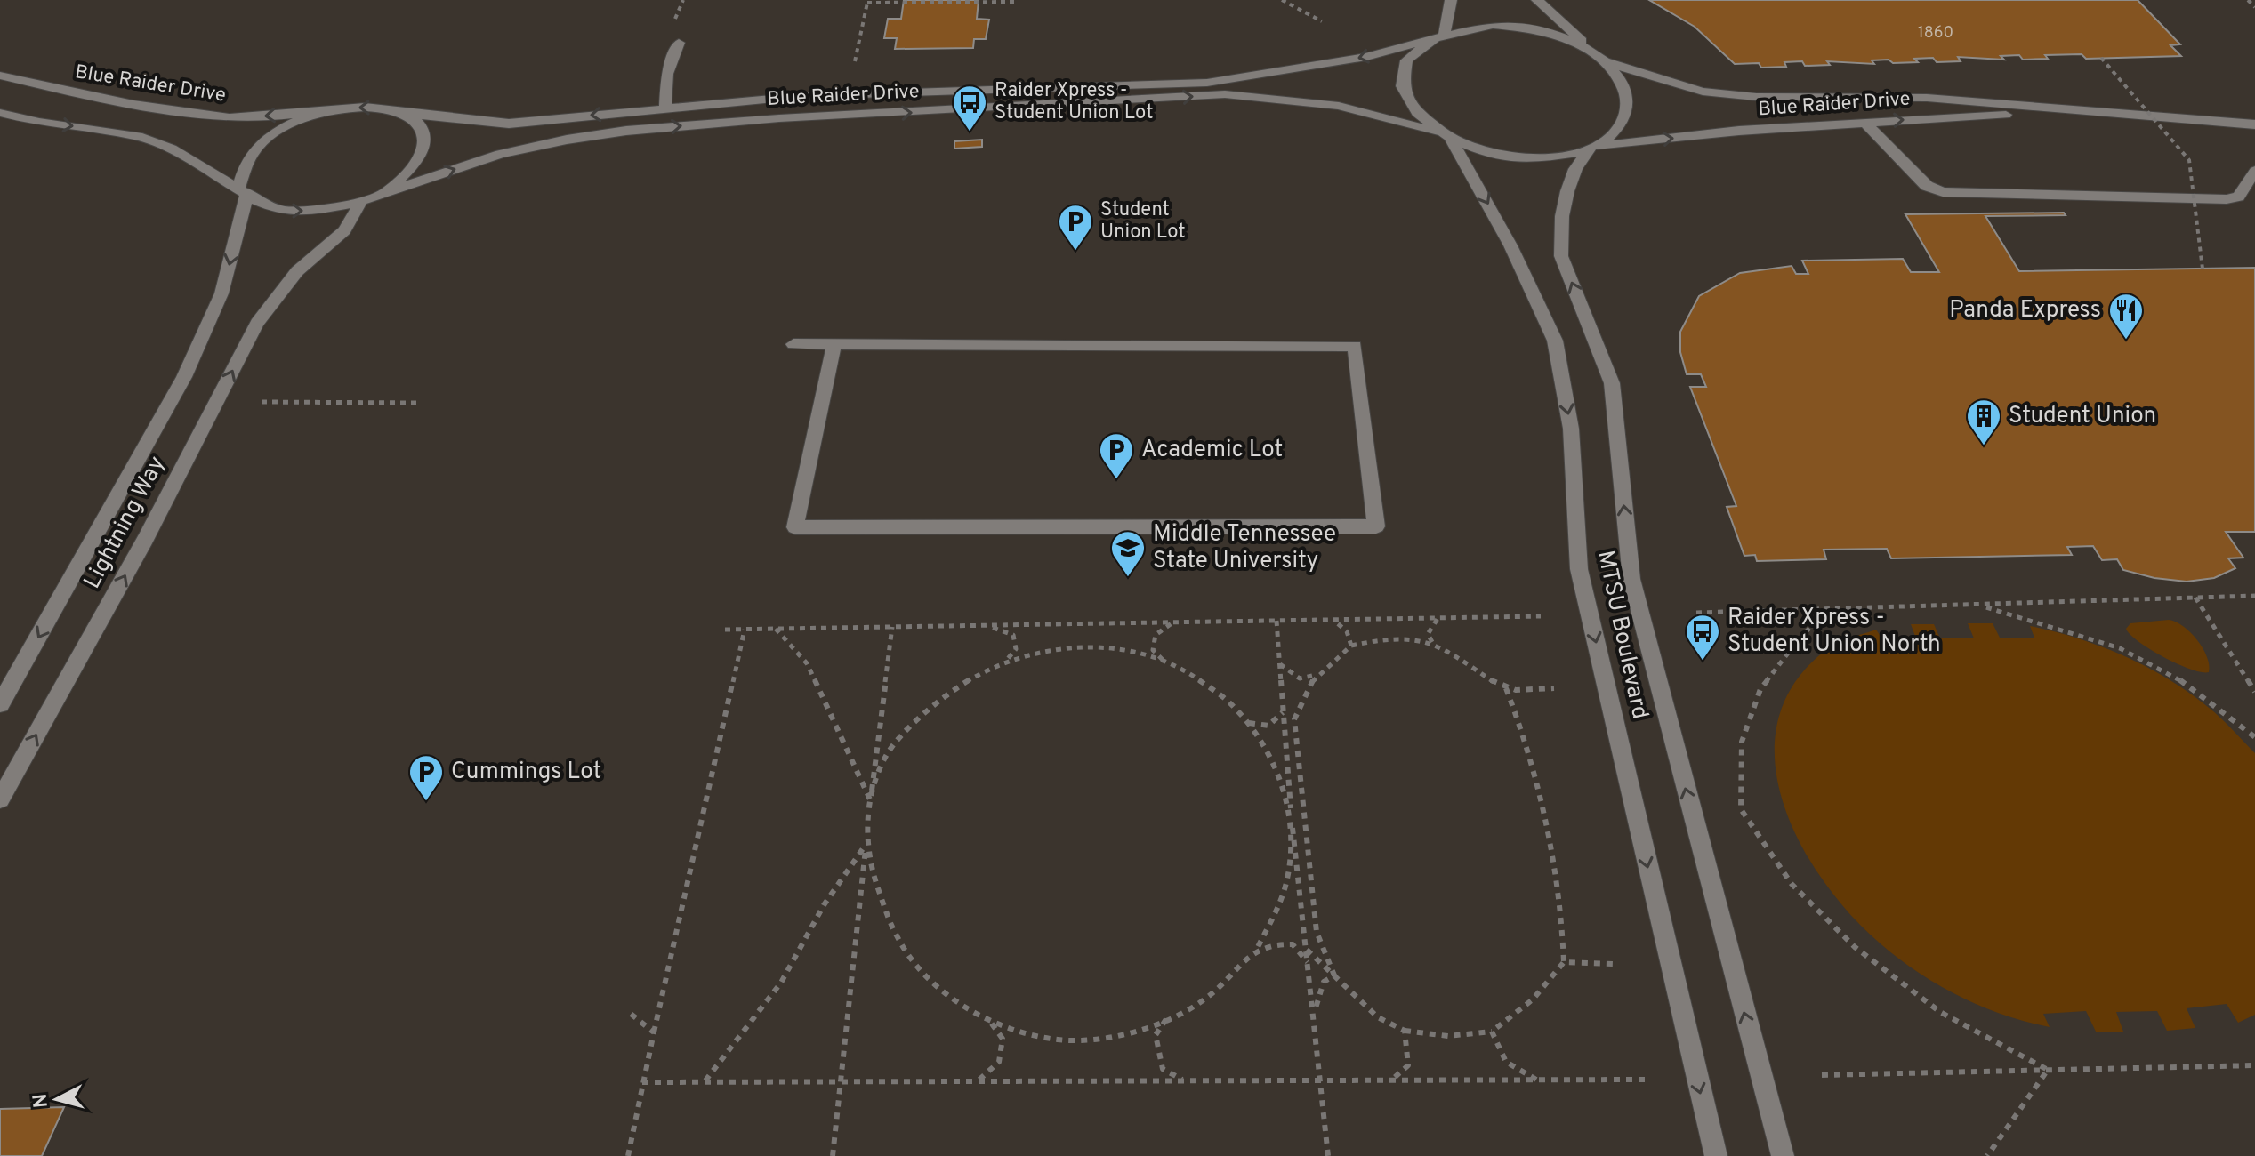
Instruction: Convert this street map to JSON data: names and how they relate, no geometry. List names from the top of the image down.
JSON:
{
  "streets": {
    "street": ["Blue Raider Drive", "Lightning Way", "MTSU Boulevard"]
  },
  "crossings": [
    ["Blue Raider Drive", "Lightning Way"],
    ["Blue Raider Drive", "MTSU Boulevard"]
  ],
  "places": {
    "bus stop": ["Raider Xpress - Student Union Lot", "Raider Xpress - Student Union North"],
    "parking": ["Student Union Lot", "Academic Lot", "Cummings Lot"],
    "restaurant": ["Panda Express"],
    "building": ["Student Union"],
    "school or university": ["Middle Tennessee State University"]
  },
  "house_numbers": ["1860"],
  "north": "left"
}
